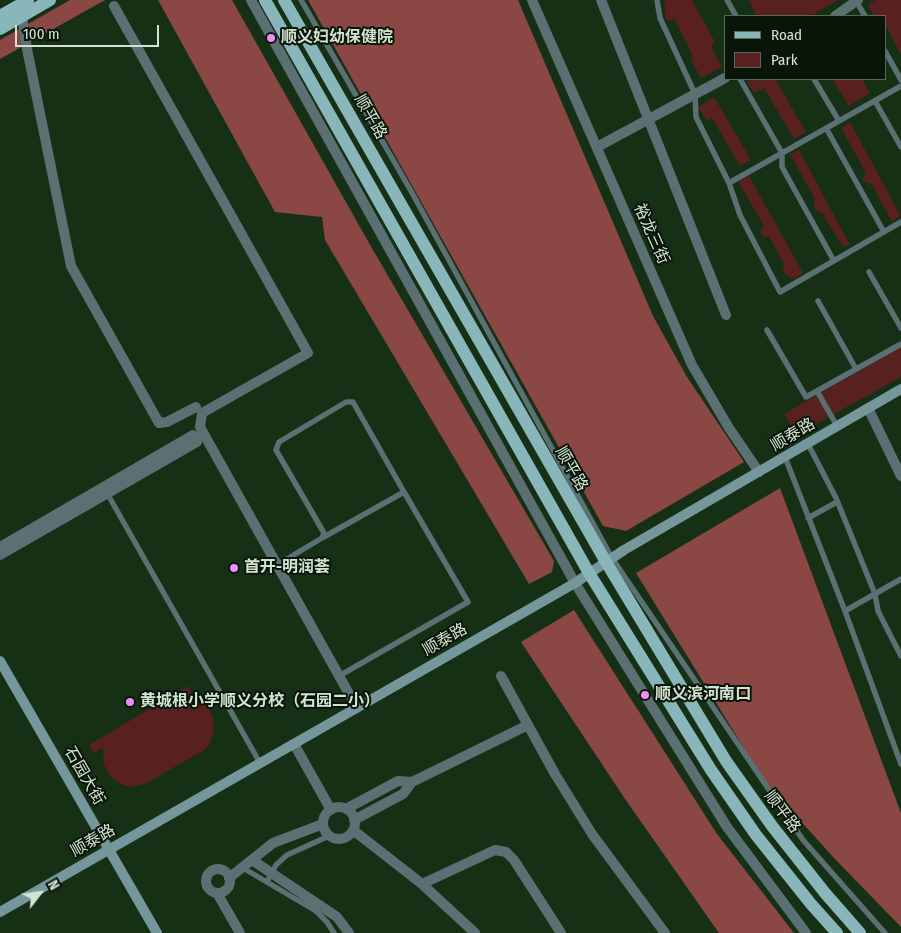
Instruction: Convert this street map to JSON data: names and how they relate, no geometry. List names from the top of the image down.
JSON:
{
  "streets": {
    "main road": ["顺平路"],
    "street": ["裕龙三街", "顺泰路", "石园大街"]
  },
  "crossings": [
    ["顺平路", "顺泰路"],
    ["裕龙三街", "顺泰路"],
    ["顺泰路", "石园大街"]
  ],
  "places": [
    "顺义妇幼保健院",
    "首开-明润荟",
    "顺义滨河南口",
    "黄城根小学顺义分校（石园二小）"
  ],
  "legend": ["Road", "Park"],
  "scale_bar": "100 m",
  "north": "top right"
}
